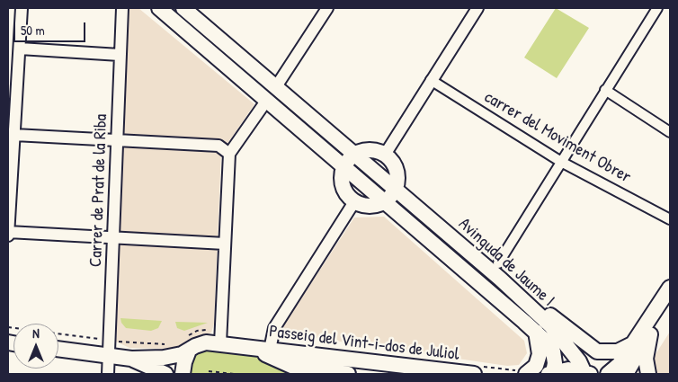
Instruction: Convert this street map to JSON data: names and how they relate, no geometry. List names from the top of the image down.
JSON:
{
  "streets": {
    "street": [
      "carrer del Moviment Obrer",
      "Carrer de Prat de la Riba",
      "Avinguda de Jaume I",
      "Passeig del Vint-i-dos de Juliol"
    ]
  },
  "crossings": [
    ["Carrer de Prat de la Riba", "Passeig del Vint-i-dos de Juliol"]
  ],
  "scale_bar": "50 m",
  "north": "top"
}
